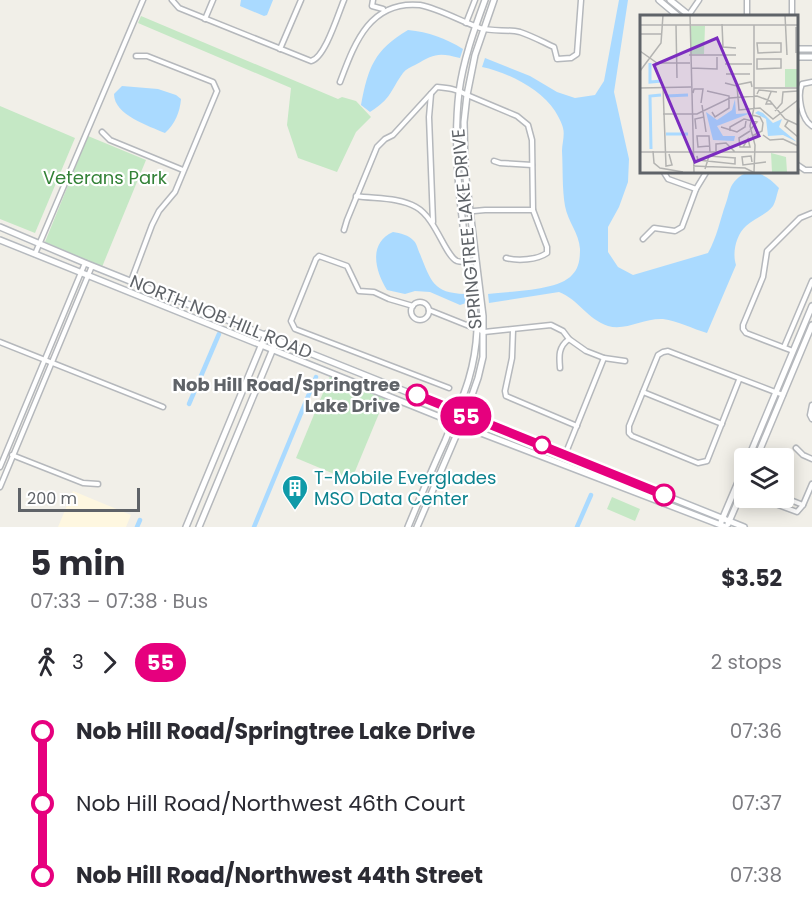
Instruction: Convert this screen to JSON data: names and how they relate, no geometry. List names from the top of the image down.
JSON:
{
  "streets": {
    "street": ["SPRINGTREE LAKE DRIVE", "NORTH NOB HILL ROAD"]
  },
  "crossings": [
    ["SPRINGTREE LAKE DRIVE", "NORTH NOB HILL ROAD"]
  ],
  "parks": ["Veterans Park"],
  "places": {
    "other": ["Nob Hill Road/Springtree Lake Drive"],
    "building": ["T-Mobile Everglades MSO Data Center"]
  },
  "lines": ["bus line 55"],
  "scale_bar": "200 m",
  "page": {
    "on_map": "55",
    "scale": "200 m",
    "heading": ["5 min", "07:33 – 07:38 · Bus", "$3.52"],
    "legs": ["3", "55", "2 stops"],
    "list": [
      {
        "name": "Nob Hill Road/Springtree Lake Drive",
        "value": "07:36"
      },
      {
        "name": "Nob Hill Road/Northwest 46th Court",
        "value": "07:37"
      },
      {
        "name": "Nob Hill Road/Northwest 44th Street",
        "value": "07:38"
      }
    ]
  }
}
